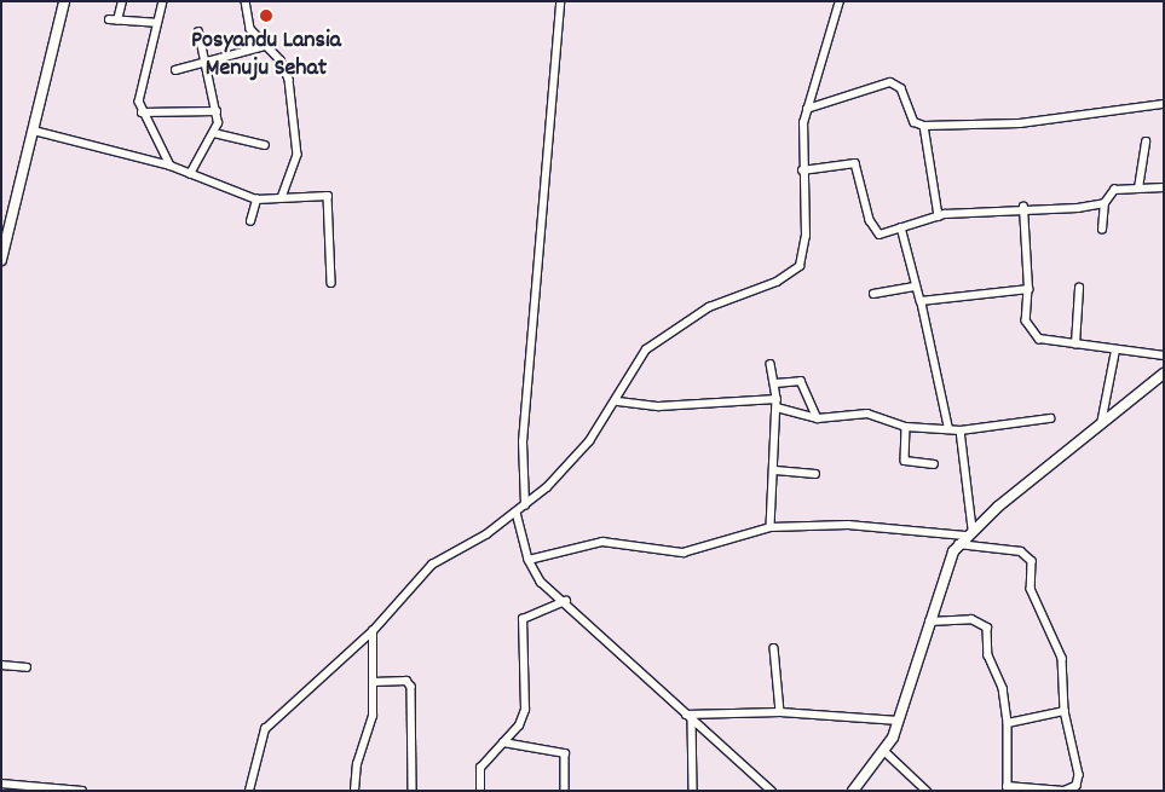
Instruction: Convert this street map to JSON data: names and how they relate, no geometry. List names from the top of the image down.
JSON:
{
  "places": ["Posyandu Lansia Menuju Sehat"]
}
